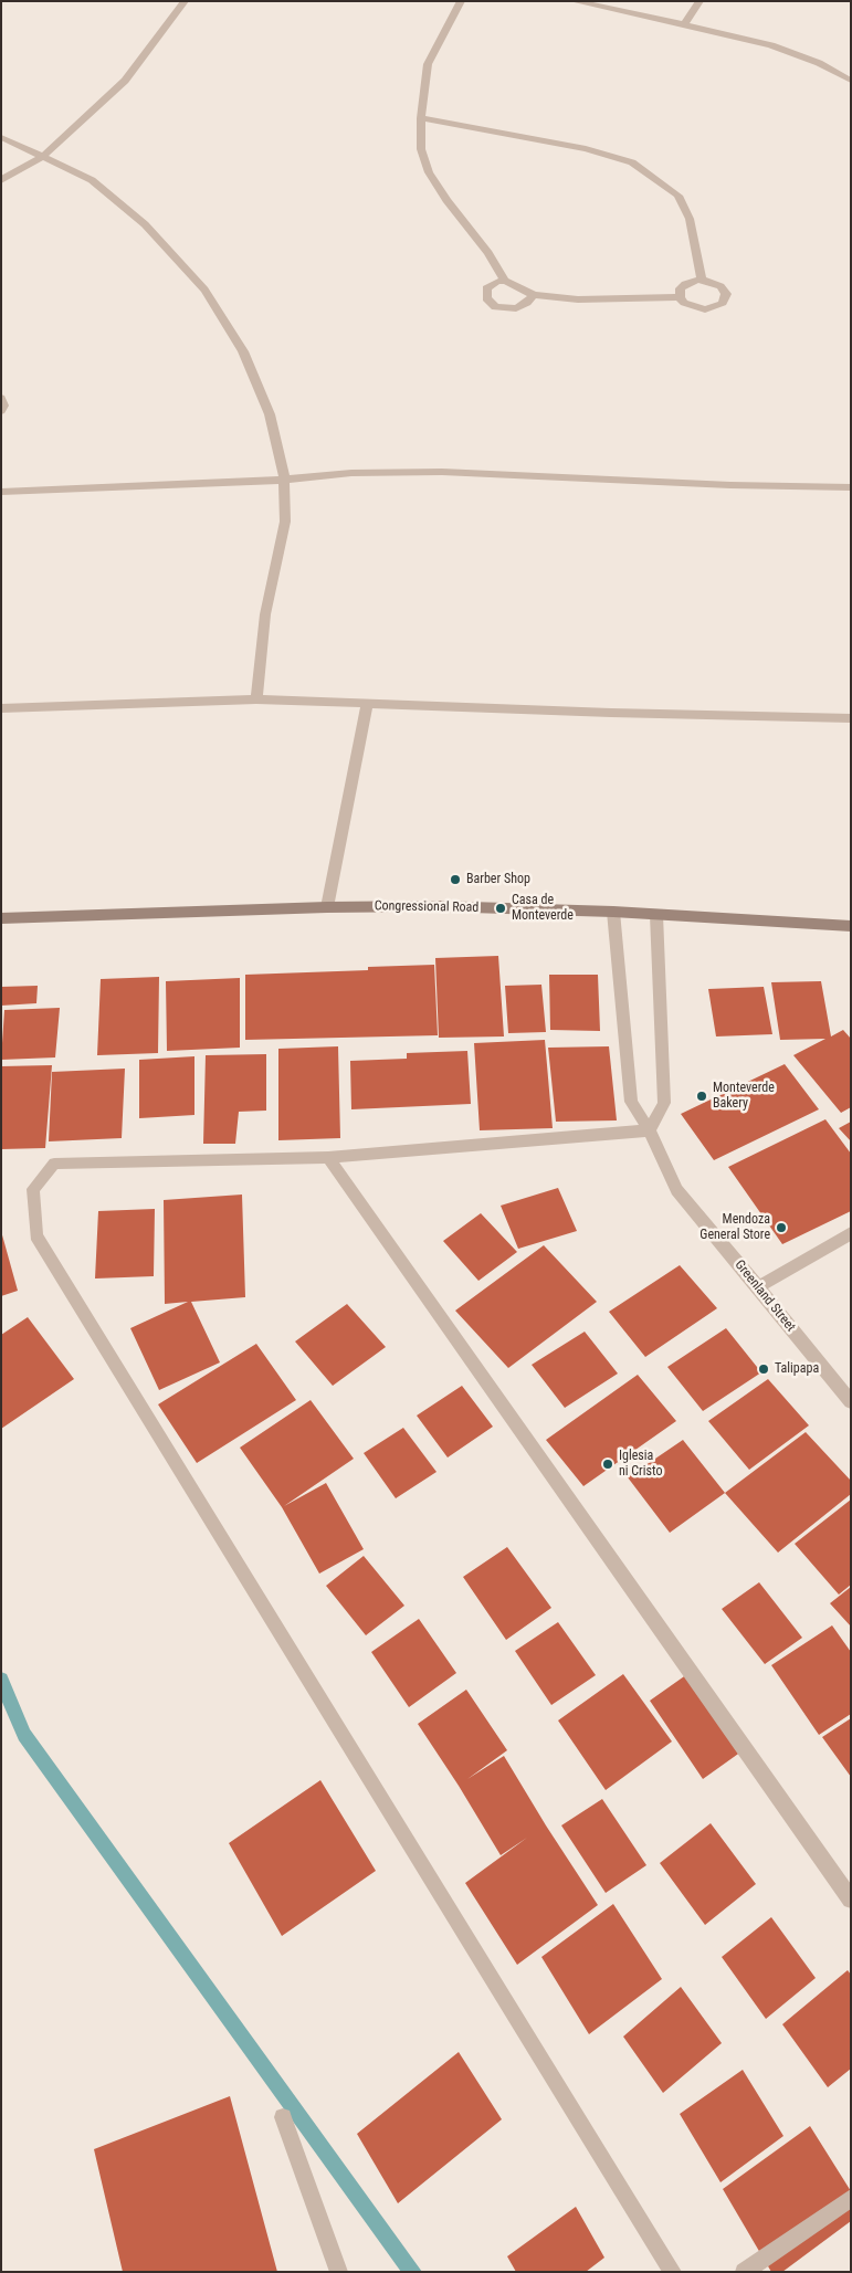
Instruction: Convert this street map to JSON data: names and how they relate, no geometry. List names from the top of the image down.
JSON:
{
  "streets": {
    "main road": ["Congressional Road"],
    "street": ["Greenland Street"]
  },
  "crossings": [
    ["Congressional Road", "Greenland Street"]
  ],
  "places": [
    "Barber Shop",
    "Casa de Monteverde",
    "Monteverde Bakery",
    "Mendoza General Store",
    "Talipapa",
    "Iglesia ni Cristo"
  ]
}
